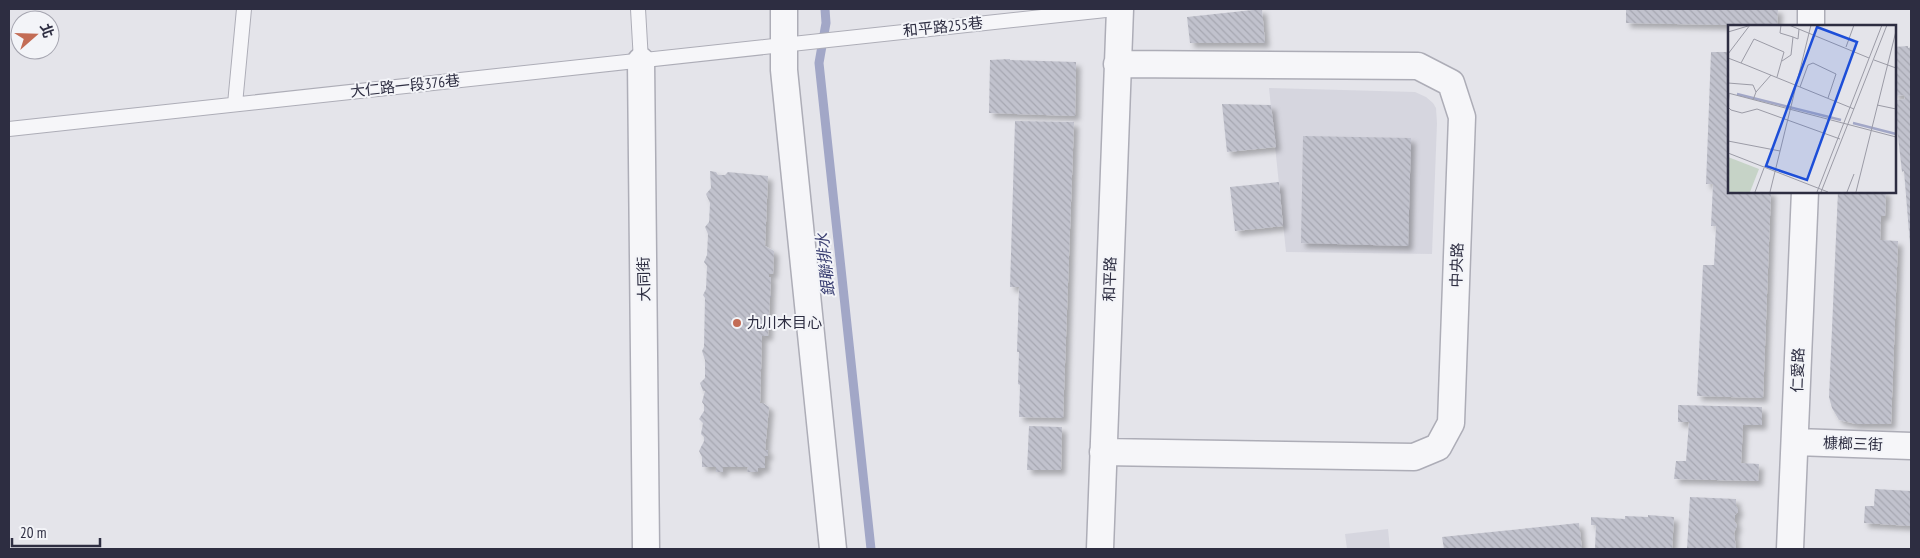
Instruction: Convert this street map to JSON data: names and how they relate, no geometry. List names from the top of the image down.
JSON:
{
  "streets": {
    "street": [
      "中央路",
      "大同街",
      "和平路",
      "仁愛路",
      "槺榔三街"
    ],
    "lane": ["和平路255巷", "大仁路一段376巷"]
  },
  "crossings": [
    ["和平路255巷", "大仁路一段376巷"],
    ["大仁路一段376巷", "大同街"],
    ["中央路", "和平路"],
    ["仁愛路", "槺榔三街"]
  ],
  "water": ["銀聯排水"],
  "places": ["九川木目心"],
  "scale_bar": "20 m",
  "north": "right"
}
